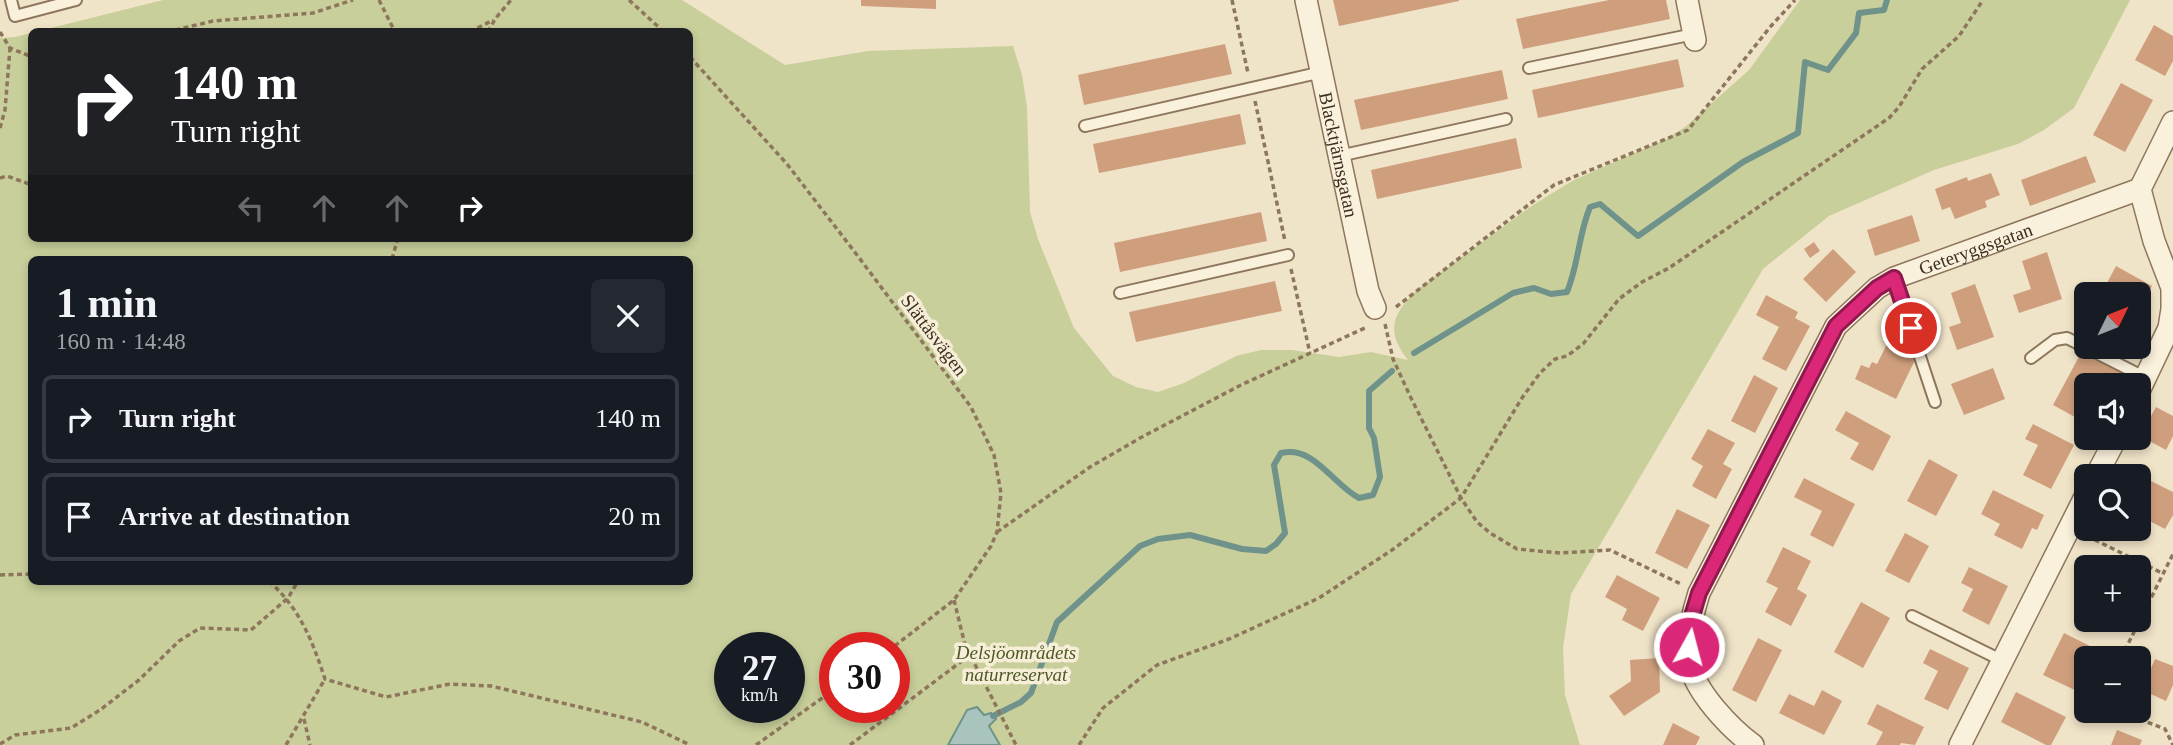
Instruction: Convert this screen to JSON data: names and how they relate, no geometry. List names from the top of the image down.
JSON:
{
  "streets": {
    "street": ["Blacktjärnsgatan", "Geteryggsgatan"],
    "path": ["Slättåsvägen"]
  },
  "parks": ["Delsjöområdets naturreservat"],
  "north": "top right",
  "page": {
    "turn": ["140 m", "Turn right"],
    "heading": ["1 min", "160 m · 14:48"],
    "map_buttons": ["+", "−"],
    "list": [
      {
        "name": "Turn right",
        "value": "140 m"
      },
      {
        "name": "Arrive at destination",
        "value": "20 m"
      }
    ],
    "speed": "27 km/h",
    "limit": "30"
  }
}
